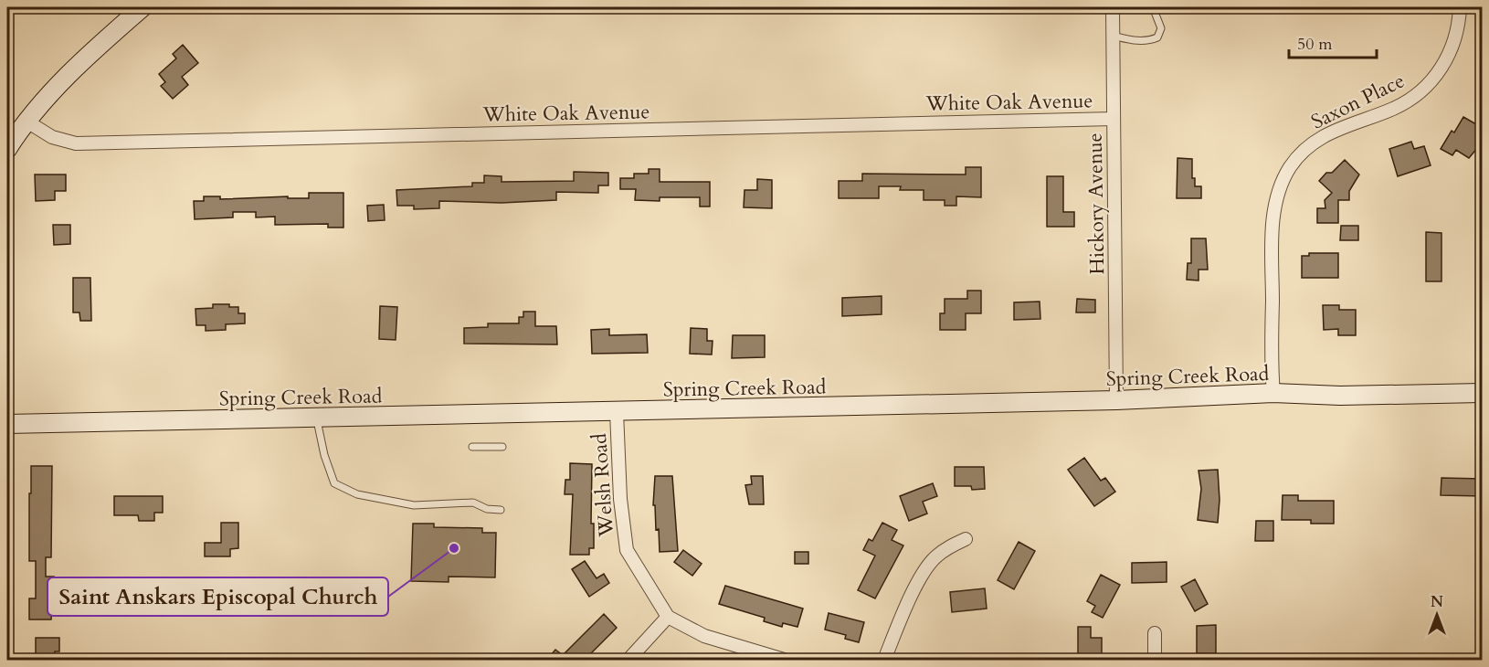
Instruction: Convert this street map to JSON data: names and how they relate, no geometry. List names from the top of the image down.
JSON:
{
  "streets": {
    "main road": ["Spring Creek Road"],
    "street": [
      "Saxon Place",
      "White Oak Avenue",
      "Hickory Avenue",
      "Welsh Road"
    ]
  },
  "crossings": [
    ["Saxon Place", "Spring Creek Road"],
    ["White Oak Avenue", "Hickory Avenue"],
    ["Hickory Avenue", "Spring Creek Road"],
    ["Spring Creek Road", "Welsh Road"]
  ],
  "places": ["Saint Anskars Episcopal Church"],
  "scale_bar": "50 m",
  "north": "top"
}
